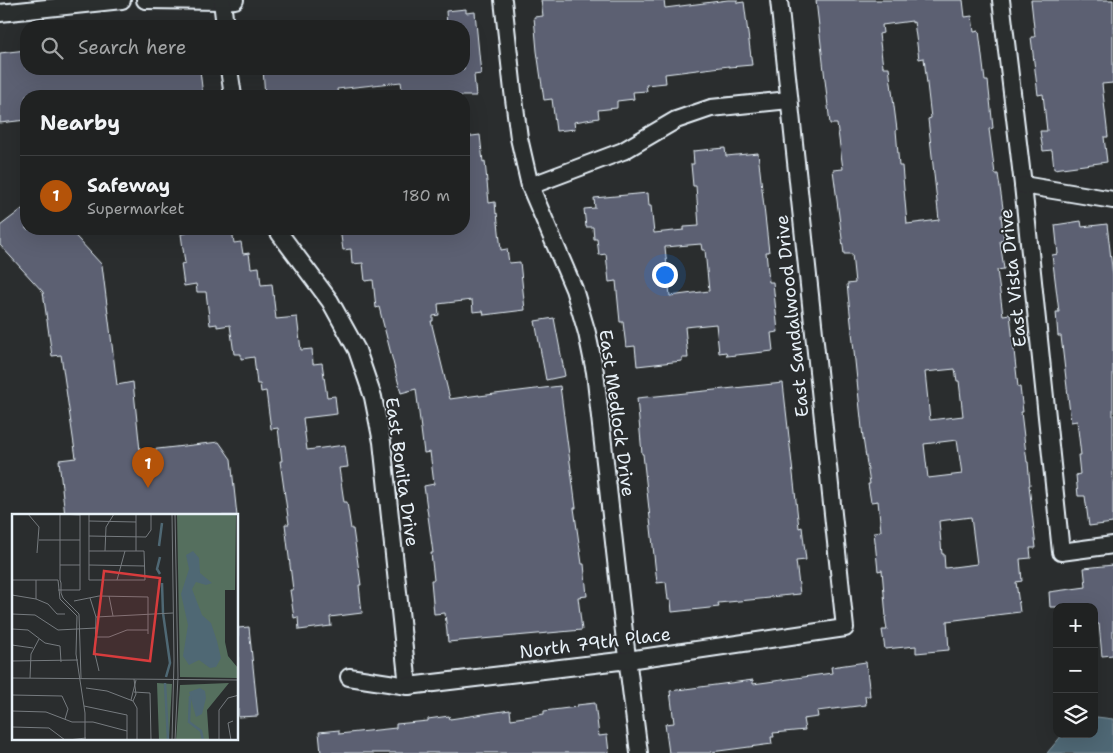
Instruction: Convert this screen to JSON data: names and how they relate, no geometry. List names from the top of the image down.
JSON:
{
  "streets": {
    "street": [
      "East Vista Drive",
      "East Sandalwood Drive",
      "East Medlock Drive",
      "East Bonita Drive",
      "North 79th Place"
    ]
  },
  "crossings": [
    ["East Sandalwood Drive", "North 79th Place"],
    ["East Medlock Drive", "North 79th Place"],
    ["East Bonita Drive", "North 79th Place"]
  ],
  "page": {
    "search": "Search here",
    "heading": "Nearby",
    "list": [
      {
        "mark": "1",
        "name": "Safeway",
        "note": "Supermarket",
        "value": "180 m"
      }
    ],
    "pins": "1",
    "map_buttons": ["+", "−"]
  }
}
